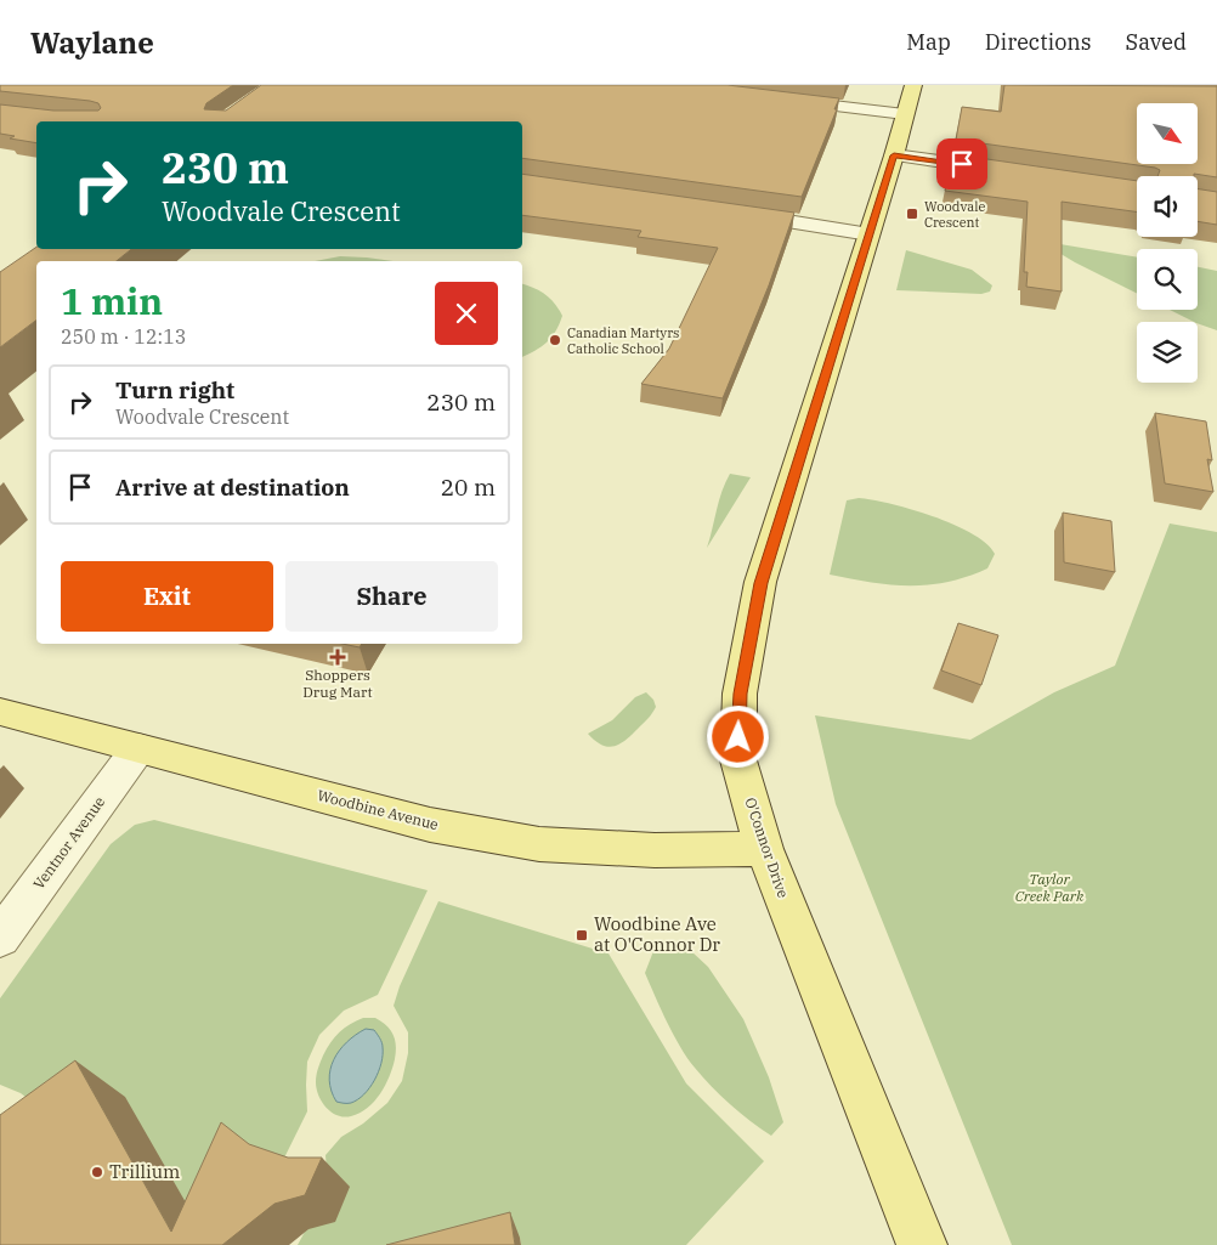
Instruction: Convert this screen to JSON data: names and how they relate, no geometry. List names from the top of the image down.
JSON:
{
  "streets": {
    "main road": ["Woodbine Avenue", "O'Connor Drive"],
    "street": ["Ventnor Avenue"]
  },
  "crossings": [
    ["Woodbine Avenue", "Ventnor Avenue"],
    ["Woodbine Avenue", "O'Connor Drive"]
  ],
  "parks": ["Taylor Creek Park"],
  "places": {
    "transit": ["Woodvale Crescent", "Woodbine Ave at O'Connor Dr"],
    "other": ["Canadian Martyrs Catholic School", "Trillium"],
    "health": ["Shoppers Drug Mart"]
  },
  "north": "bottom right",
  "page": {
    "header": "Waylane",
    "nav": ["Map", "Directions", "Saved"],
    "turn": ["230 m", "Woodvale Crescent"],
    "heading": ["1 min", "250 m · 12:13"],
    "list": [
      {
        "name": "Turn right",
        "note": "Woodvale Crescent",
        "value": "230 m"
      },
      {
        "name": "Arrive at destination",
        "value": "20 m"
      }
    ],
    "buttons": ["Exit", "Share"]
  }
}
